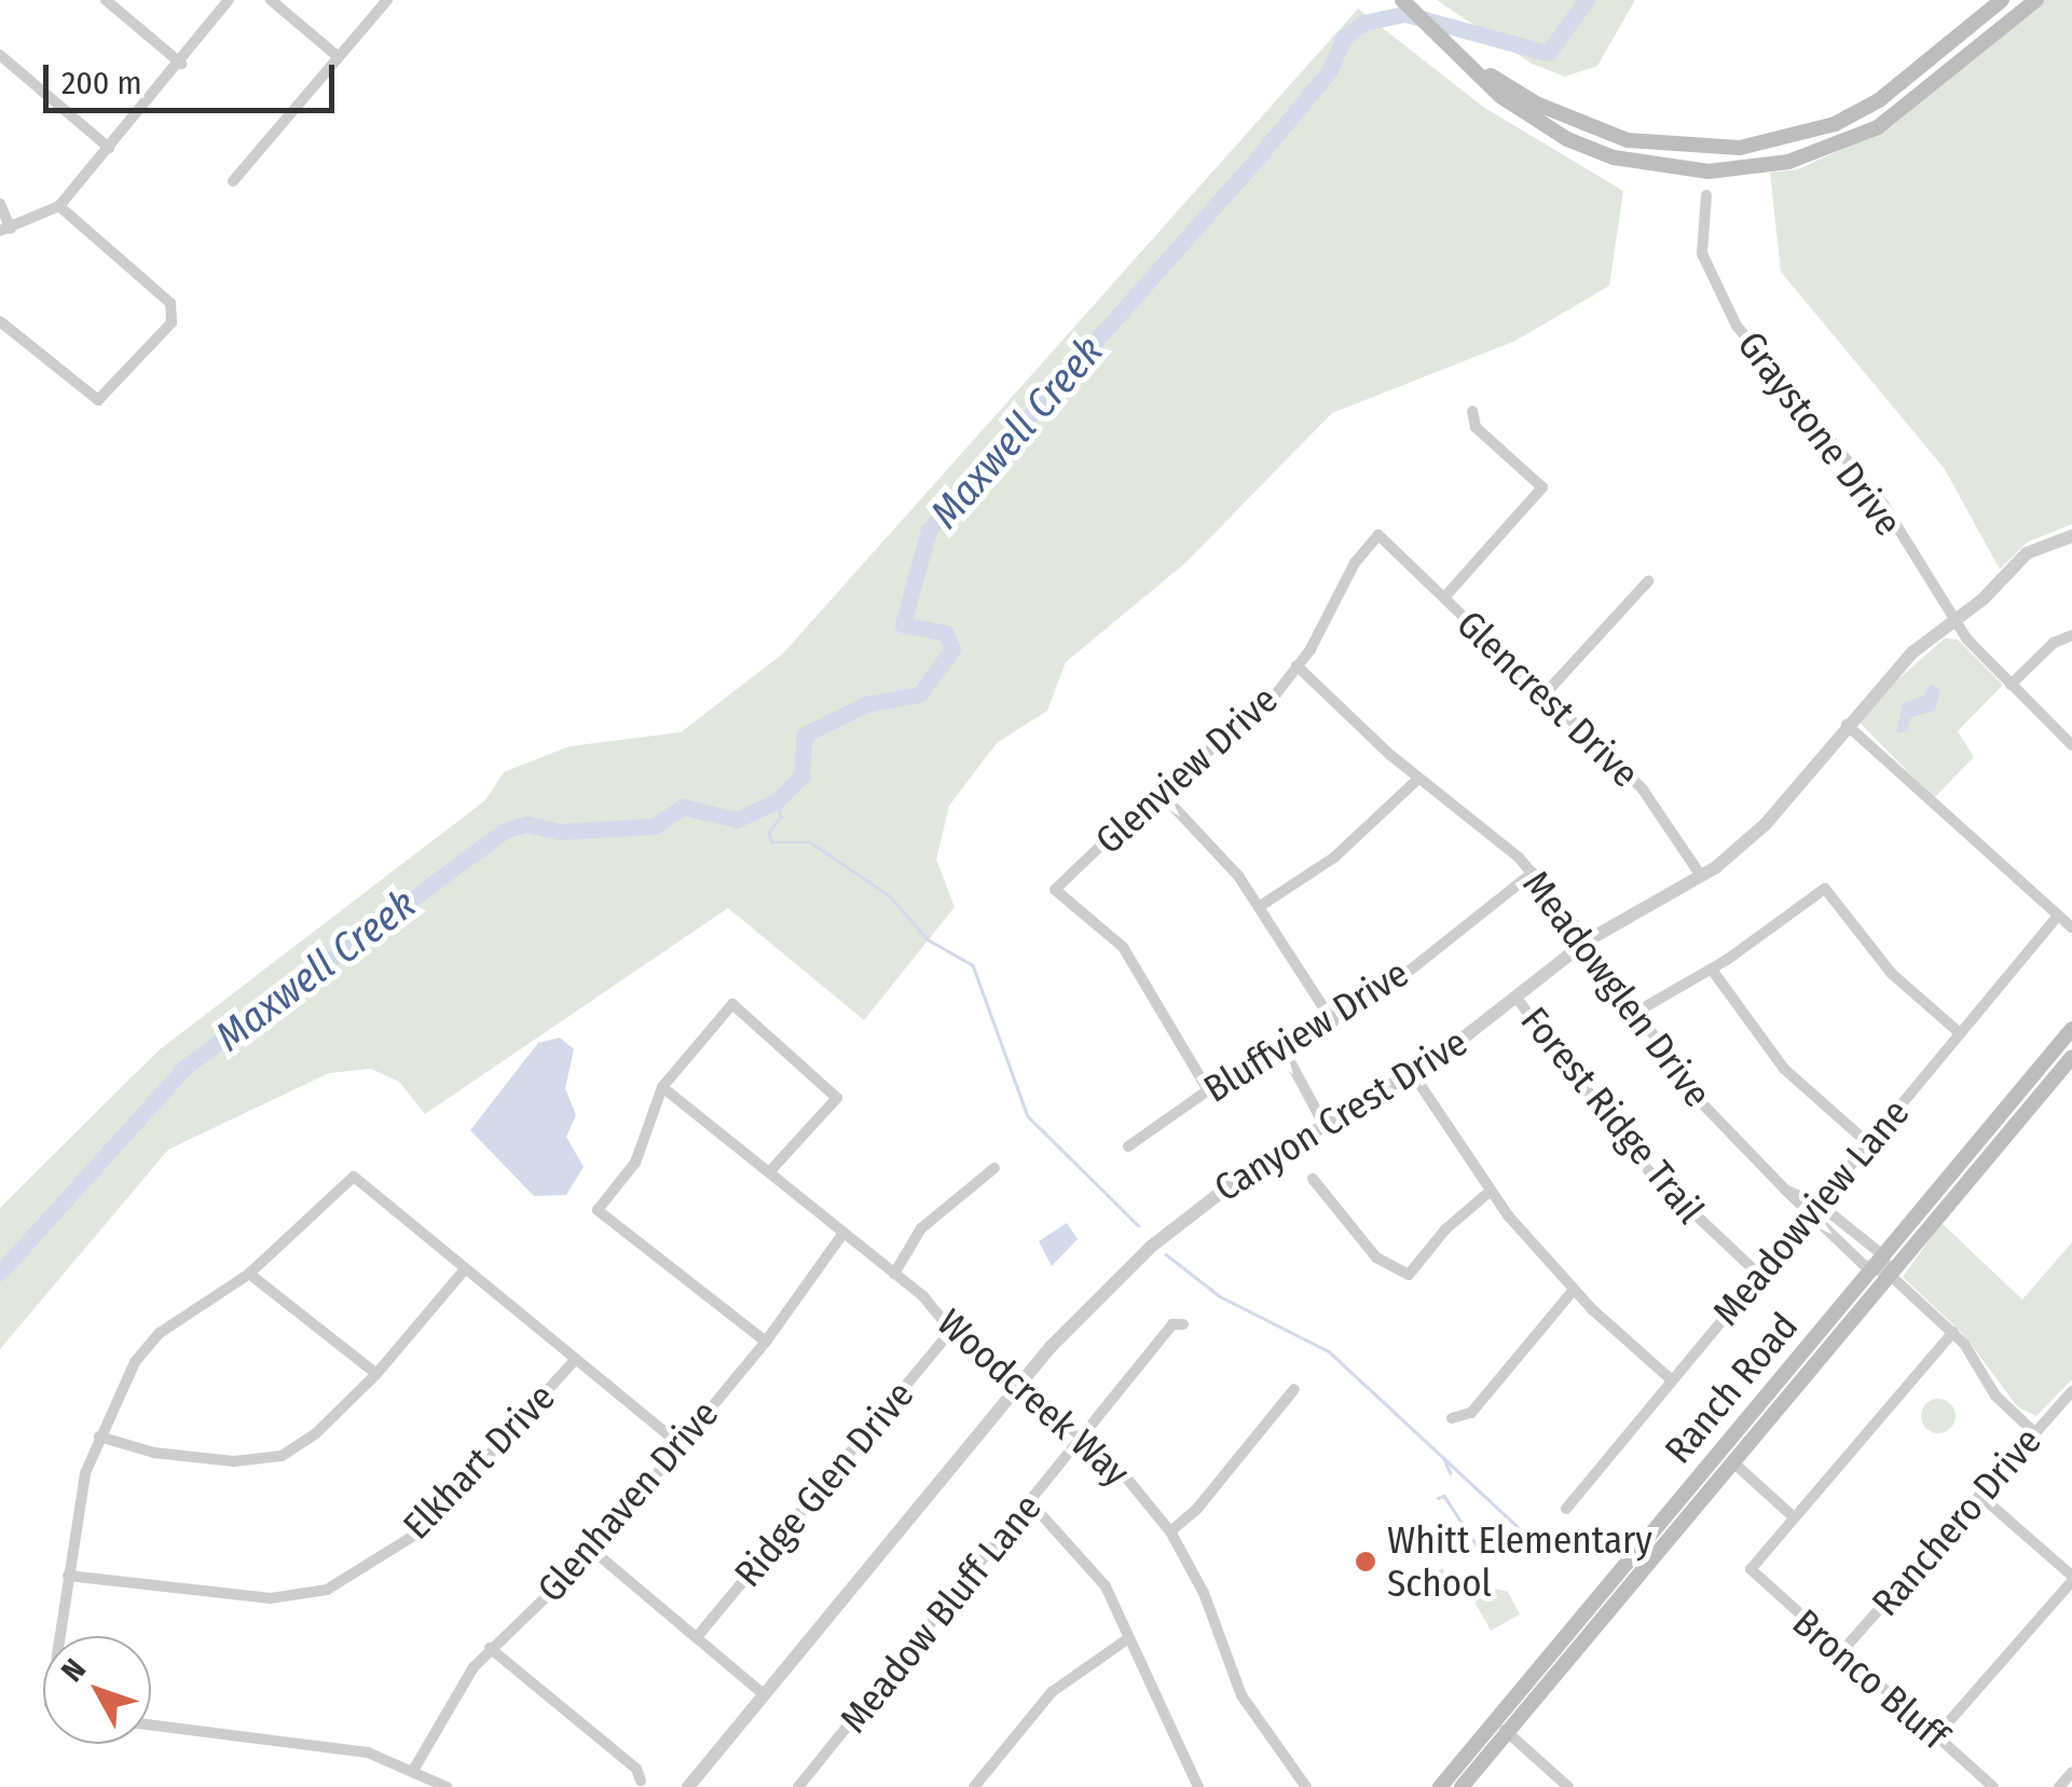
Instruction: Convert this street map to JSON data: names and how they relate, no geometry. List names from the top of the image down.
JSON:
{
  "streets": {
    "main road": ["Ranch Road"],
    "street": [
      "Graystone Drive",
      "Glencrest Drive",
      "Glenview Drive",
      "Meadowglen Drive",
      "Bluffview Drive",
      "Canyon Crest Drive",
      "Forest Ridge Trail",
      "Meadowview Lane",
      "Woodcreek Way",
      "Elkhart Drive",
      "Ridge Glen Drive",
      "Glenhaven Drive",
      "Ranchero Drive",
      "Meadow Bluff Lane",
      "Bronco Bluff"
    ]
  },
  "crossings": [
    ["Graystone Drive", "Canyon Crest Drive"],
    ["Glencrest Drive", "Glenview Drive"],
    ["Glencrest Drive", "Canyon Crest Drive"],
    ["Glenview Drive", "Meadowglen Drive"],
    ["Glenview Drive", "Bluffview Drive"],
    ["Meadowglen Drive", "Bluffview Drive"],
    ["Meadowglen Drive", "Canyon Crest Drive"],
    ["Meadowglen Drive", "Meadowview Lane"],
    ["Meadowglen Drive", "Ranch Road"],
    ["Canyon Crest Drive", "Forest Ridge Trail"],
    ["Canyon Crest Drive", "Woodcreek Way"],
    ["Forest Ridge Trail", "Meadowview Lane"],
    ["Woodcreek Way", "Ridge Glen Drive"],
    ["Woodcreek Way", "Glenhaven Drive"],
    ["Woodcreek Way", "Meadow Bluff Lane"],
    ["Ranchero Drive", "Bronco Bluff"]
  ],
  "water": ["Maxwell Creek"],
  "places": ["Whitt Elementary School"],
  "scale_bar": "200 m",
  "north": "top left"
}
